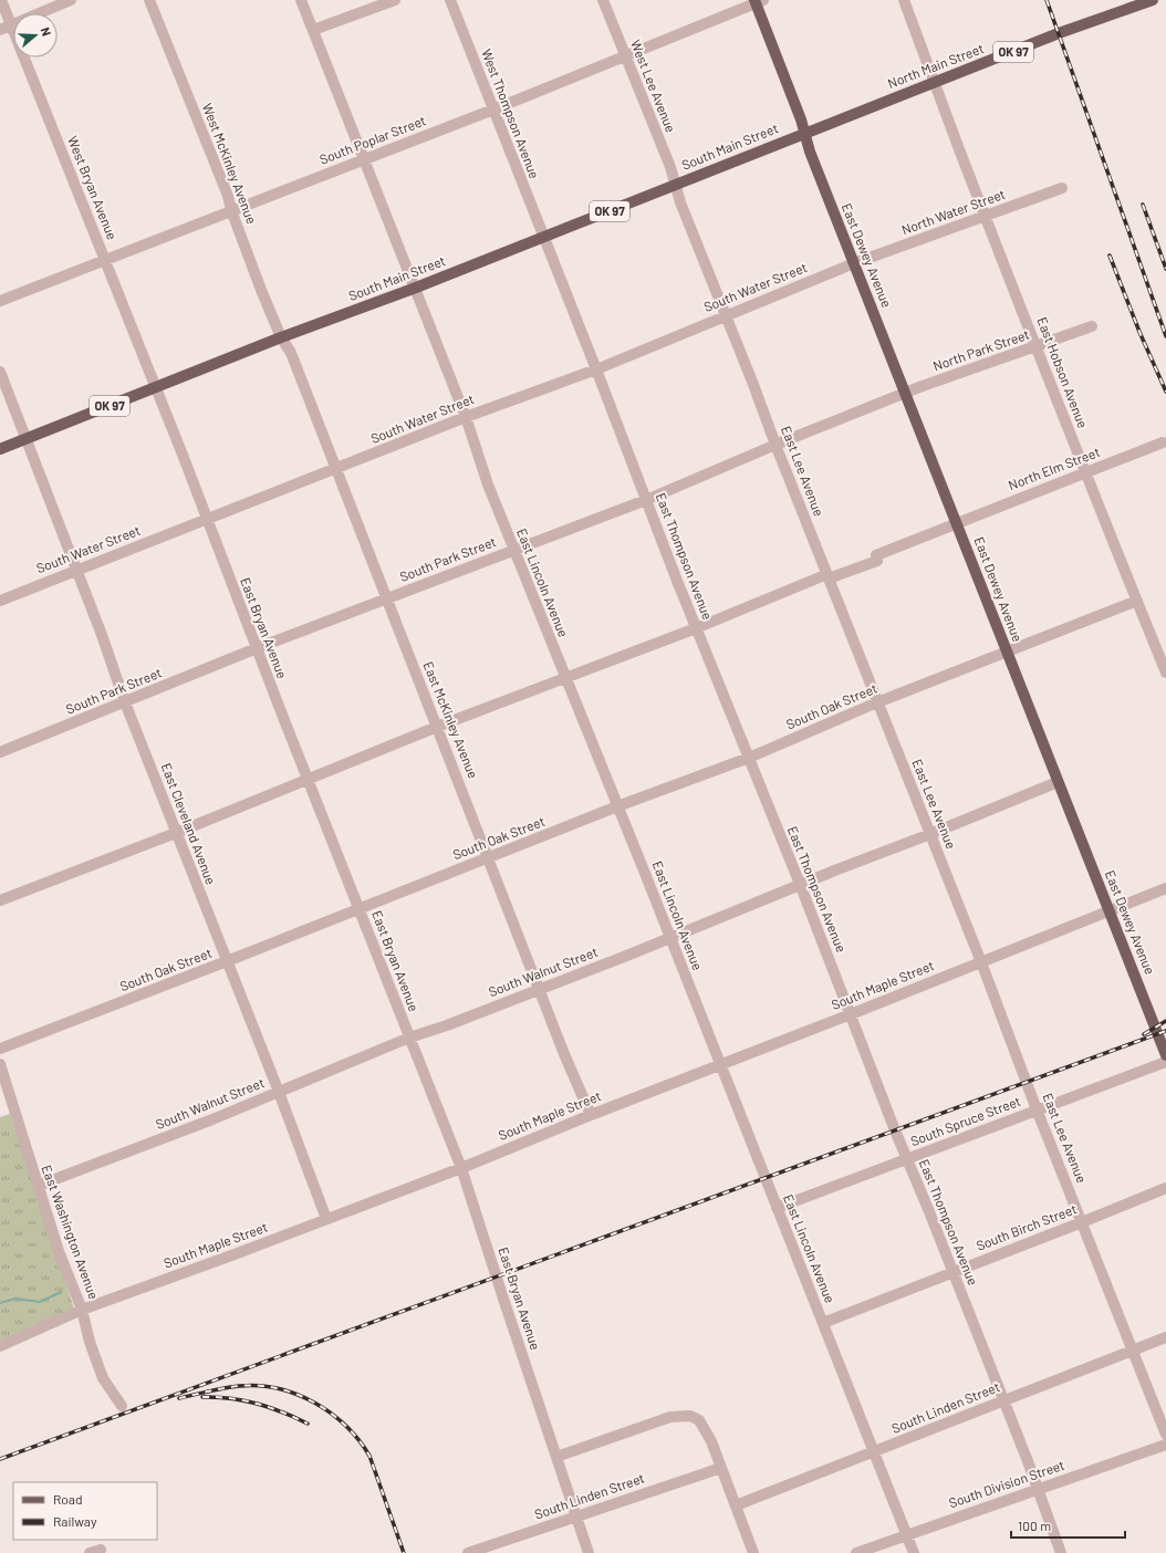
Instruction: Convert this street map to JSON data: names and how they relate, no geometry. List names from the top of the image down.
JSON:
{
  "streets": {
    "main road": [
      "OK 97",
      "North Main Street",
      "South Main Street",
      "East Dewey Avenue"
    ],
    "street": [
      "West Lee Avenue",
      "West Thompson Avenue",
      "South Poplar Street",
      "West McKinley Avenue",
      "West Bryan Avenue",
      "North Water Street",
      "South Water Street",
      "North Park Street",
      "East Hobson Avenue",
      "North Elm Street",
      "East Lee Avenue",
      "East Thompson Avenue",
      "South Park Street",
      "East Lincoln Avenue",
      "East Bryan Avenue",
      "South Oak Street",
      "East McKinley Avenue",
      "East Cleveland Avenue",
      "South Walnut Street",
      "South Maple Street",
      "South Spruce Street",
      "South Birch Street",
      "East Washington Avenue",
      "South Linden Street",
      "South Division Street"
    ]
  },
  "crossings": [
    ["North Main Street", "South Main Street"],
    ["North Main Street", "East Dewey Avenue"],
    ["North Main Street", "East Hobson Avenue"],
    ["West Lee Avenue", "South Poplar Street"],
    ["West Lee Avenue", "South Main Street"],
    ["West Lee Avenue", "East Lee Avenue"],
    ["West Thompson Avenue", "South Poplar Street"],
    ["West Thompson Avenue", "South Main Street"],
    ["West Thompson Avenue", "East Thompson Avenue"],
    ["South Poplar Street", "West McKinley Avenue"],
    ["South Poplar Street", "West Bryan Avenue"],
    ["South Poplar Street", "East Dewey Avenue"],
    ["South Poplar Street", "East Lincoln Avenue"],
    ["South Main Street", "West McKinley Avenue"],
    ["South Main Street", "West Bryan Avenue"],
    ["South Main Street", "East Dewey Avenue"],
    ["South Main Street", "East Lee Avenue"],
    ["South Main Street", "East Thompson Avenue"],
    ["South Main Street", "East Lincoln Avenue"],
    ["South Main Street", "East Bryan Avenue"],
    ["South Main Street", "East McKinley Avenue"],
    ["South Main Street", "East Cleveland Avenue"],
    ["West McKinley Avenue", "East McKinley Avenue"],
    ["West Bryan Avenue", "East Bryan Avenue"],
    ["North Water Street", "East Dewey Avenue"],
    ["North Water Street", "South Water Street"],
    ["North Water Street", "East Hobson Avenue"],
    ["East Dewey Avenue", "South Water Street"],
    ["East Dewey Avenue", "North Park Street"],
    ["East Dewey Avenue", "North Elm Street"],
    ["East Dewey Avenue", "South Park Street"],
    ["East Dewey Avenue", "South Oak Street"],
    ["East Dewey Avenue", "South Walnut Street"],
    ["East Dewey Avenue", "South Maple Street"],
    ["South Water Street", "East Lee Avenue"],
    ["South Water Street", "East Thompson Avenue"],
    ["South Water Street", "East Lincoln Avenue"],
    ["South Water Street", "East Bryan Avenue"],
    ["South Water Street", "East McKinley Avenue"],
    ["South Water Street", "East Cleveland Avenue"],
    ["North Park Street", "East Hobson Avenue"],
    ["North Park Street", "South Park Street"],
    ["East Hobson Avenue", "North Elm Street"],
    ["East Hobson Avenue", "South Oak Street"],
    ["North Elm Street", "East Lee Avenue"],
    ["East Lee Avenue", "South Park Street"],
    ["East Lee Avenue", "South Oak Street"],
    ["East Lee Avenue", "South Walnut Street"],
    ["East Lee Avenue", "South Maple Street"],
    ["East Lee Avenue", "South Spruce Street"],
    ["East Lee Avenue", "South Birch Street"],
    ["East Lee Avenue", "South Linden Street"],
    ["East Thompson Avenue", "South Park Street"],
    ["East Thompson Avenue", "South Oak Street"],
    ["East Thompson Avenue", "South Walnut Street"],
    ["East Thompson Avenue", "South Maple Street"],
    ["East Thompson Avenue", "South Spruce Street"],
    ["East Thompson Avenue", "South Birch Street"],
    ["East Thompson Avenue", "South Linden Street"],
    ["East Thompson Avenue", "South Division Street"],
    ["South Park Street", "East Lincoln Avenue"],
    ["South Park Street", "East Bryan Avenue"],
    ["South Park Street", "East McKinley Avenue"],
    ["South Park Street", "East Cleveland Avenue"],
    ["East Lincoln Avenue", "South Oak Street"],
    ["East Lincoln Avenue", "South Walnut Street"],
    ["East Lincoln Avenue", "South Maple Street"],
    ["East Lincoln Avenue", "South Spruce Street"],
    ["East Lincoln Avenue", "South Birch Street"],
    ["East Lincoln Avenue", "South Linden Street"],
    ["East Lincoln Avenue", "South Division Street"],
    ["East Bryan Avenue", "South Oak Street"],
    ["East Bryan Avenue", "South Walnut Street"],
    ["East Bryan Avenue", "South Maple Street"],
    ["East Bryan Avenue", "South Linden Street"],
    ["South Oak Street", "East McKinley Avenue"],
    ["South Oak Street", "East Cleveland Avenue"],
    ["East McKinley Avenue", "South Walnut Street"],
    ["East McKinley Avenue", "South Maple Street"],
    ["East Cleveland Avenue", "South Walnut Street"],
    ["East Cleveland Avenue", "South Maple Street"],
    ["South Walnut Street", "East Washington Avenue"],
    ["South Maple Street", "East Washington Avenue"]
  ],
  "legend": ["Road", "Railway"],
  "scale_bar": "100 m",
  "north": "right"
}
